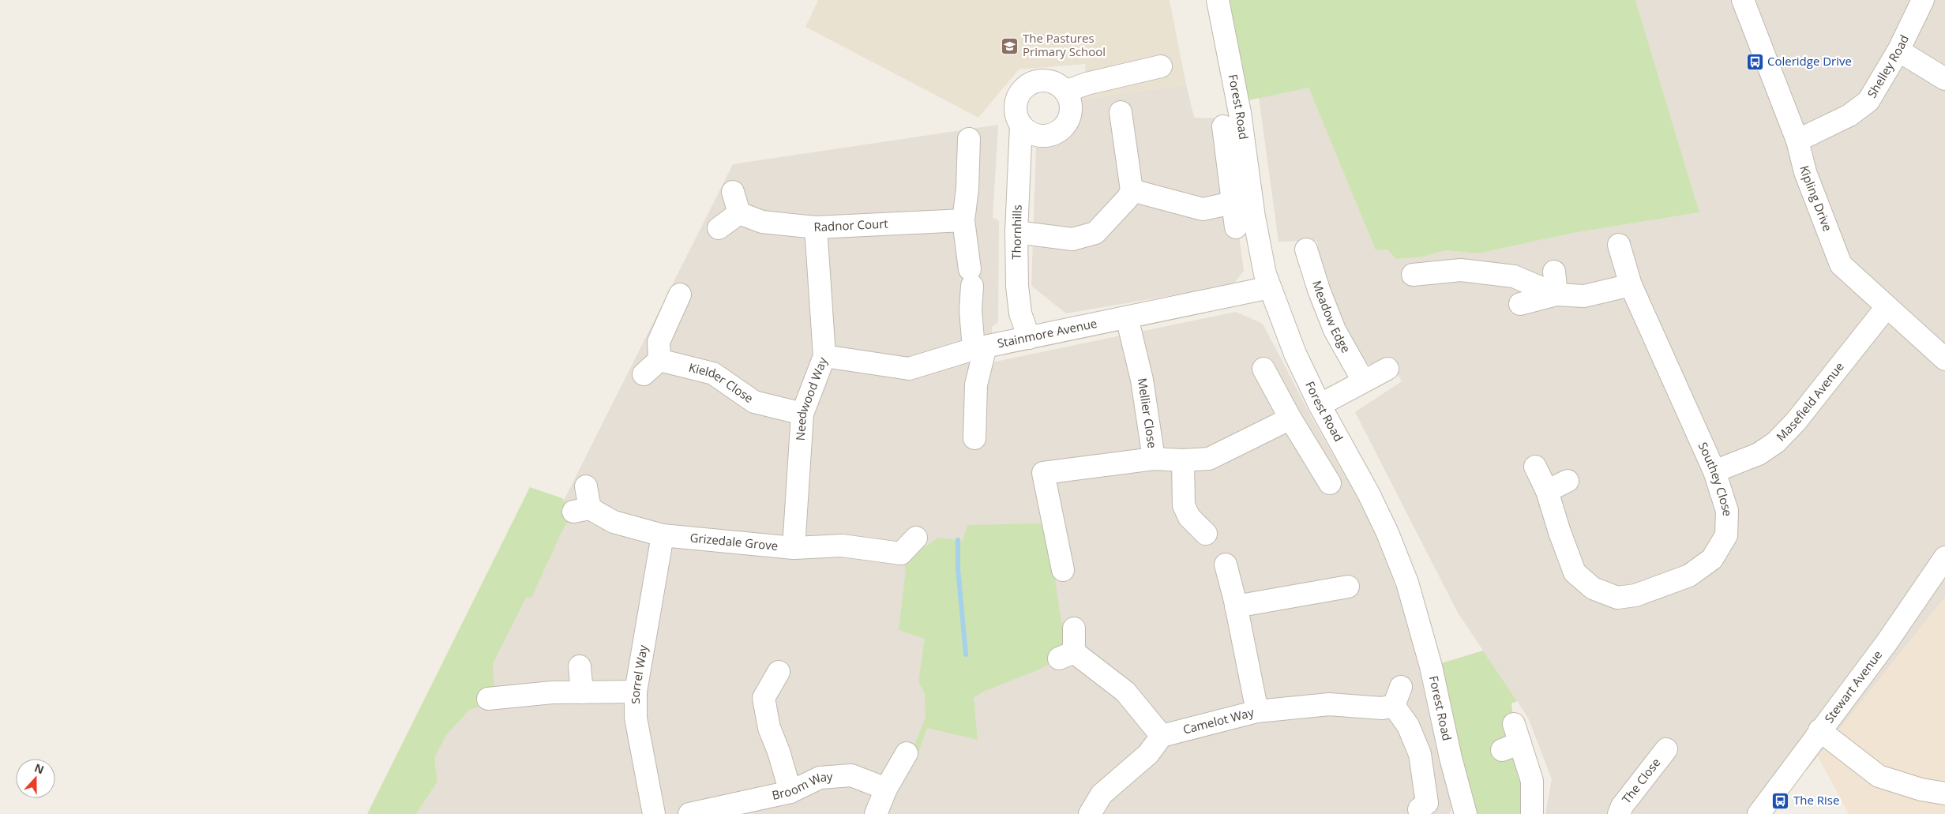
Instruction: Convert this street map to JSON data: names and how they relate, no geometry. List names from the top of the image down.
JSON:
{
  "streets": {
    "street": [
      "Shelley Road",
      "Forest Road",
      "Kipling Drive",
      "Radnor Court",
      "Thornhills",
      "Meadow Edge",
      "Stainmore Avenue",
      "Kielder Close",
      "Needwood Way",
      "Masefield Avenue",
      "Mellier Close",
      "Southey Close",
      "Grizedale Grove",
      "Sorrel Way",
      "Stewart Avenue",
      "Camelot Way",
      "The Close",
      "Broom Way"
    ]
  },
  "crossings": [
    ["Shelley Road", "Kipling Drive"],
    ["Forest Road", "Stainmore Avenue"],
    ["Kipling Drive", "Masefield Avenue"],
    ["Radnor Court", "Needwood Way"],
    ["Thornhills", "Stainmore Avenue"],
    ["Stainmore Avenue", "Needwood Way"],
    ["Stainmore Avenue", "Mellier Close"],
    ["Kielder Close", "Needwood Way"],
    ["Needwood Way", "Grizedale Grove"],
    ["Masefield Avenue", "Southey Close"],
    ["Grizedale Grove", "Sorrel Way"]
  ],
  "places": {
    "school or university": ["The Pastures Primary School"],
    "bus stop": ["Coleridge Drive", "The Rise"]
  },
  "north": "top"
}
